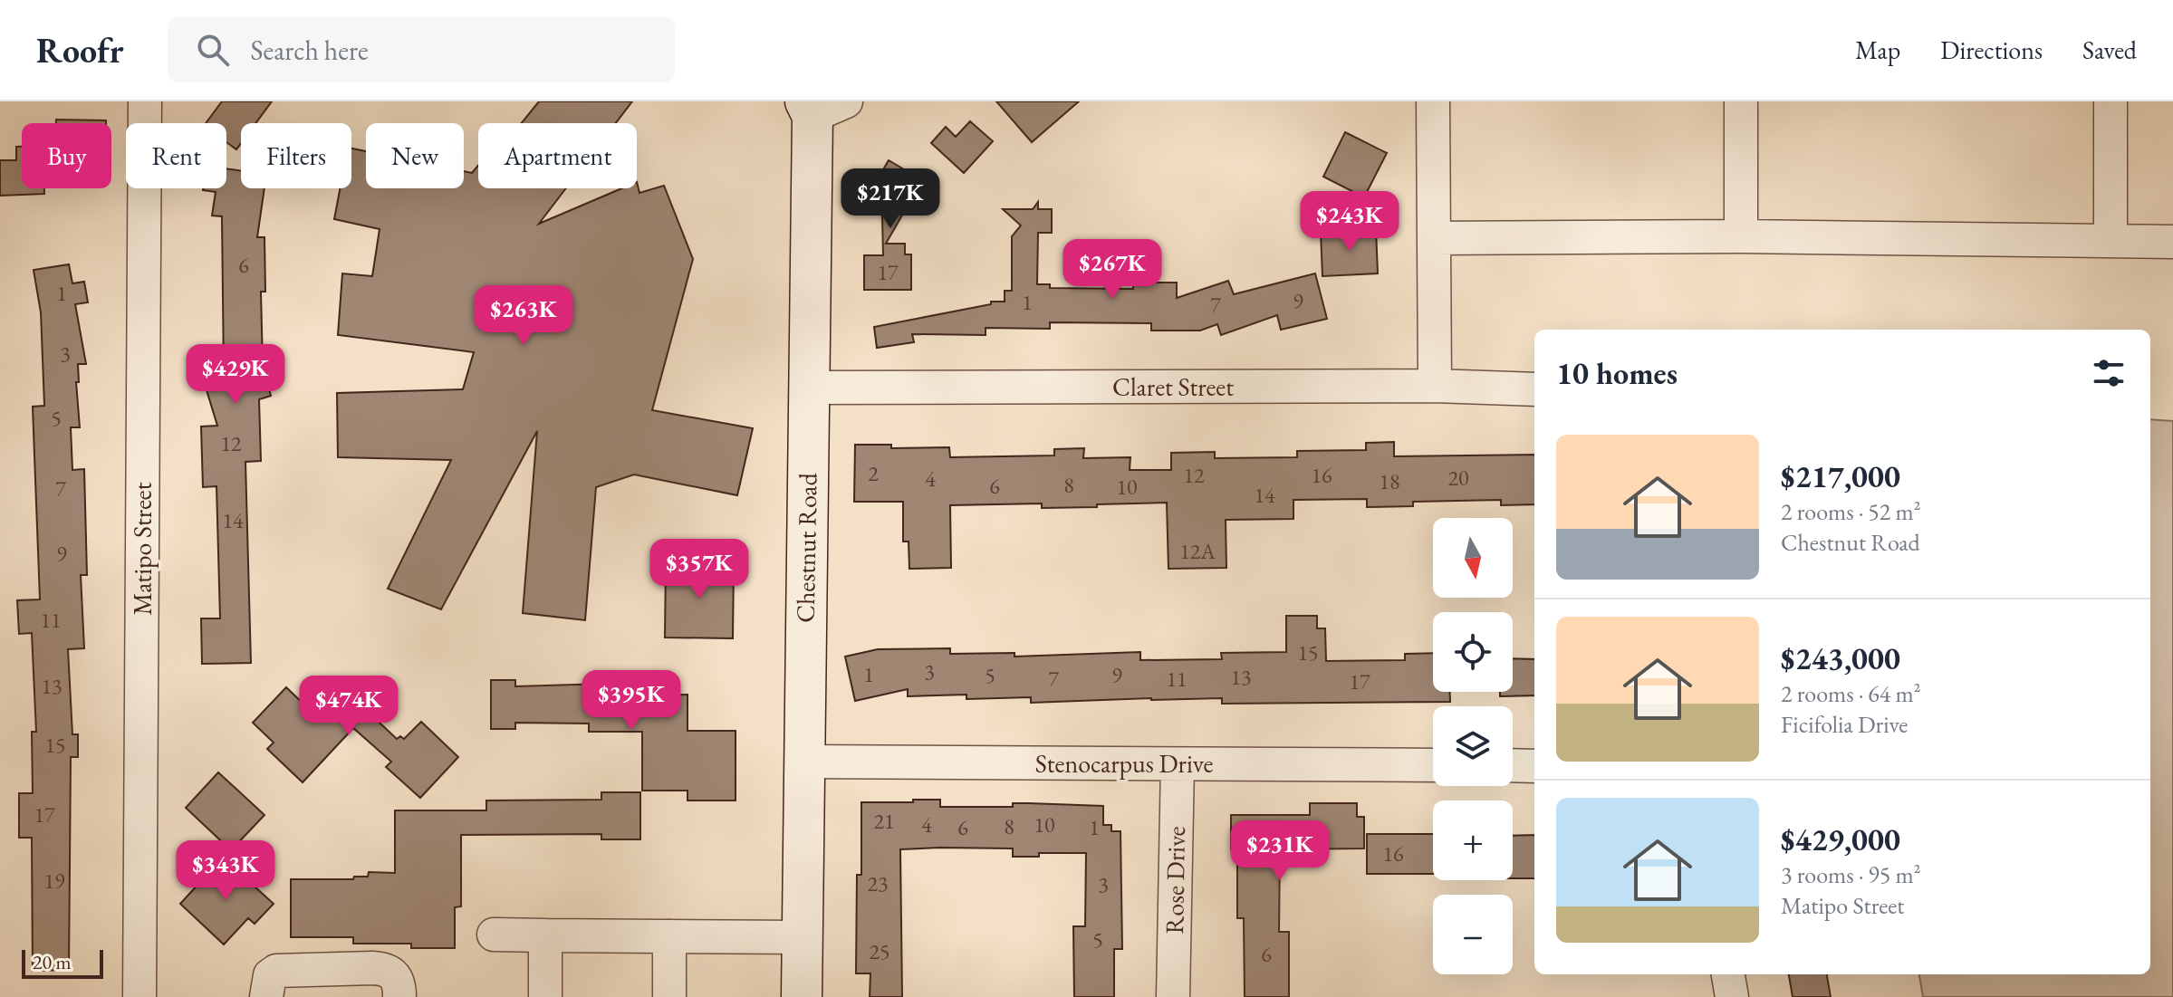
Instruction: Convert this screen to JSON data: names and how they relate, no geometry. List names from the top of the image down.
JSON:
{
  "streets": {
    "street": [
      "Claret Street",
      "Chestnut Road",
      "Matipo Street",
      "Stenocarpus Drive",
      "Rose Drive"
    ]
  },
  "crossings": [
    ["Claret Street", "Chestnut Road"],
    ["Chestnut Road", "Stenocarpus Drive"],
    ["Stenocarpus Drive", "Rose Drive"]
  ],
  "house_numbers": [
    "6",
    "17",
    "1",
    "9",
    "1",
    "7",
    "3",
    "5",
    "12",
    "2",
    "12",
    "16",
    "20",
    "4",
    "18",
    "8",
    "6",
    "10",
    "7",
    "14",
    "14",
    "12A",
    "9",
    "11",
    "15",
    "3",
    "1",
    "5",
    "9",
    "13",
    "7",
    "11",
    "17",
    "13",
    "15",
    "17",
    "21",
    "4",
    "10",
    "8",
    "6",
    "1",
    "16",
    "19",
    "23",
    "3",
    "5",
    "25",
    "6"
  ],
  "scale_bar": "20 m",
  "north": "bottom",
  "page": {
    "header": "Roofr",
    "search": "Search here",
    "nav": ["Map", "Directions", "Saved"],
    "chip": [
      "Buy",
      "Rent",
      "Filters",
      "New",
      "Apartment"
    ],
    "price": [
      "$217K",
      "$243K",
      "$267K",
      "$263K",
      "$429K",
      "$357K",
      "$395K",
      "$474K",
      "$231K",
      "$343K"
    ],
    "heading": "10 homes",
    "list": [
      {
        "name": "$217,000",
        "note": "2 rooms · 52 m² · Chestnut Road"
      },
      {
        "name": "$243,000",
        "note": "2 rooms · 64 m² · Ficifolia Drive"
      },
      {
        "name": "$429,000",
        "note": "3 rooms · 95 m² · Matipo Street"
      }
    ],
    "map_buttons": ["+", "−"],
    "scale": "20 m"
  }
}
